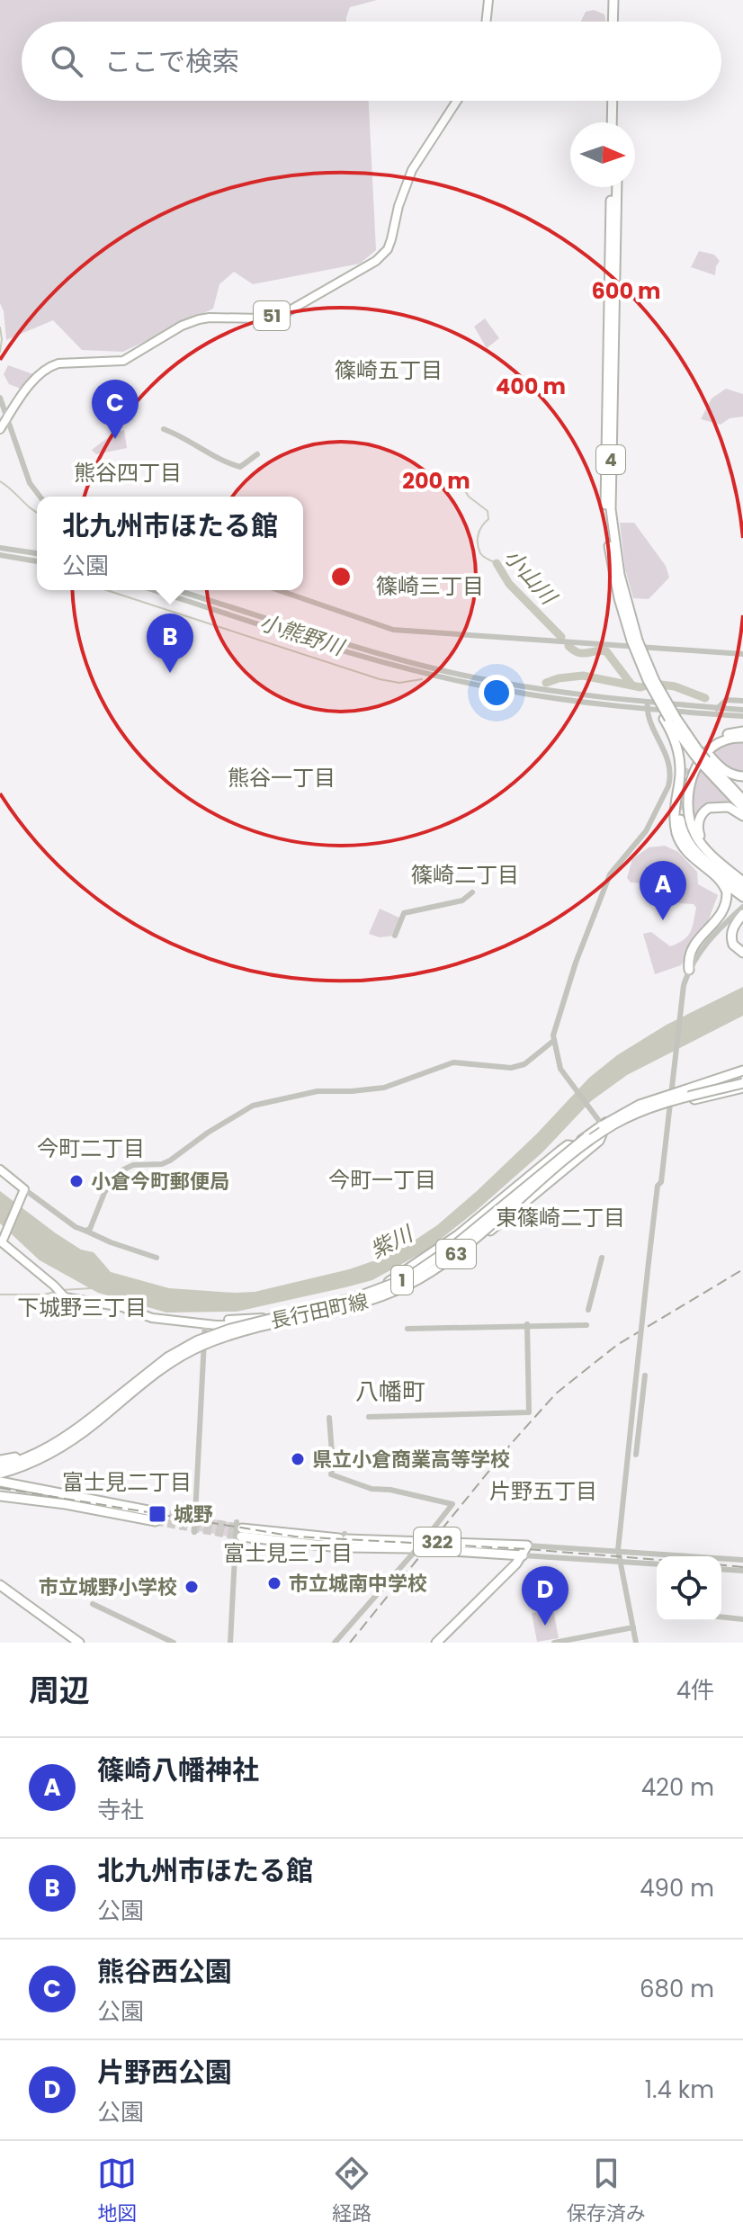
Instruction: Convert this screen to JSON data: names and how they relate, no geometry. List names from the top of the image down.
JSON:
{
  "streets": {
    "highway": ["4", "1", "322"],
    "main road": ["51", "63", "長行田町線"]
  },
  "crossings": [
    ["1", "長行田町線"]
  ],
  "districts": [
    "篠崎五丁目",
    "熊谷四丁目",
    "篠崎三丁目",
    "熊谷一丁目",
    "篠崎二丁目",
    "今町二丁目",
    "今町一丁目",
    "東篠崎二丁目",
    "下城野三丁目",
    "八幡町",
    "富士見二丁目",
    "片野五丁目",
    "富士見三丁目"
  ],
  "water": ["小山川", "小熊野川", "紫川"],
  "places": {
    "other": [
      "小倉今町郵便局",
      "県立小倉商業高等学校",
      "市立城南中学校",
      "市立城野小学校"
    ],
    "transit": ["城野"]
  },
  "north": "right",
  "page": {
    "search": "ここで検索",
    "pins": [
      "C",
      "B",
      "A",
      "D"
    ],
    "popup": ["北九州市ほたる館", "公園"],
    "heading": ["周辺", "4件"],
    "list": [
      {
        "mark": "A",
        "name": "篠崎八幡神社",
        "note": "寺社",
        "value": "420 m"
      },
      {
        "mark": "B",
        "name": "北九州市ほたる館",
        "note": "公園",
        "value": "490 m"
      },
      {
        "mark": "C",
        "name": "熊谷西公園",
        "note": "公園",
        "value": "680 m"
      },
      {
        "mark": "D",
        "name": "片野西公園",
        "note": "公園",
        "value": "1.4 km"
      }
    ],
    "nav": ["地図", "経路", "保存済み"]
  },
  "rings": ["600 m", "400 m", "200 m"]
}
